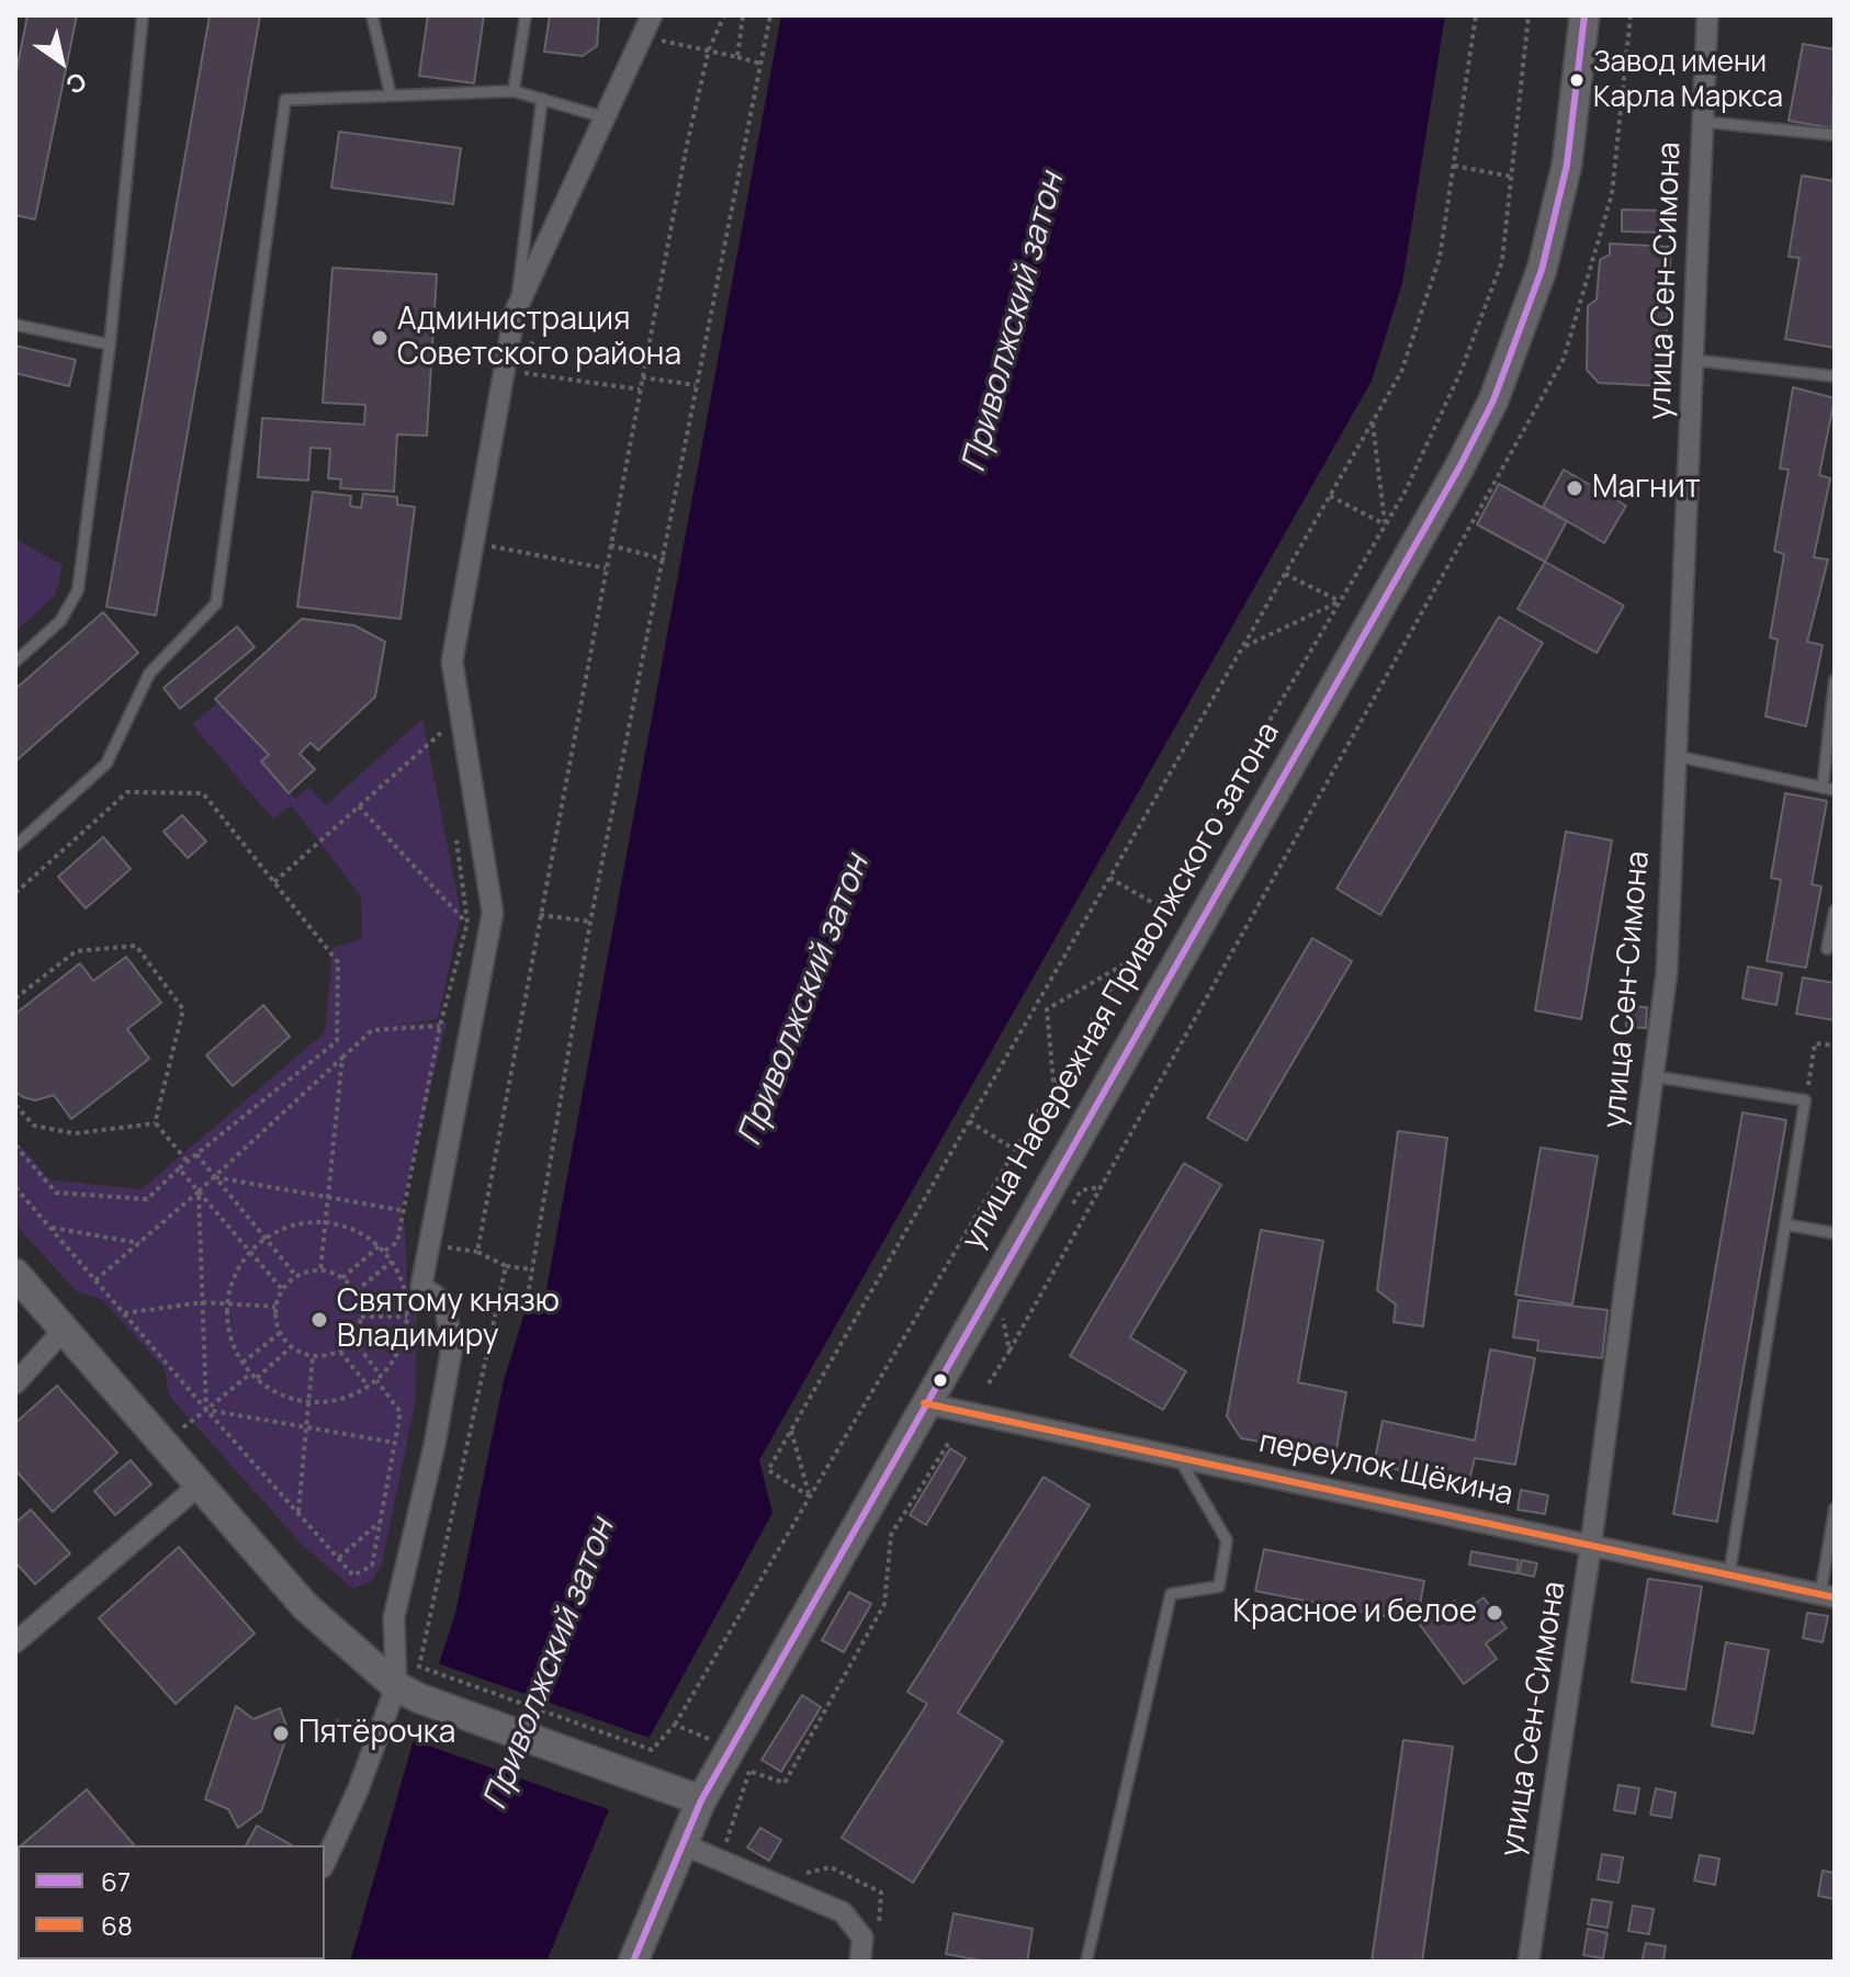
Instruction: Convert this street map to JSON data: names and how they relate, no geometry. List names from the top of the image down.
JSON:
{
  "streets": {
    "main road": ["улица Набережная Приволжского затона"],
    "street": ["улица Сен-Симона", "переулок Щёкина"]
  },
  "crossings": [
    ["улица Сен-Симона", "переулок Щёкина"],
    ["улица Набережная Приволжского затона", "переулок Щёкина"]
  ],
  "water": ["Приволжский затон"],
  "places": [
    "Завод имени Карла Маркса",
    "Администрация Советского района",
    "Магнит",
    "Святому князю Владимиру",
    "Красное и белое",
    "Пятёрочка"
  ],
  "lines": ["transit line 67", "transit line 68"],
  "legend": ["67", "68"],
  "north": "bottom right"
}
